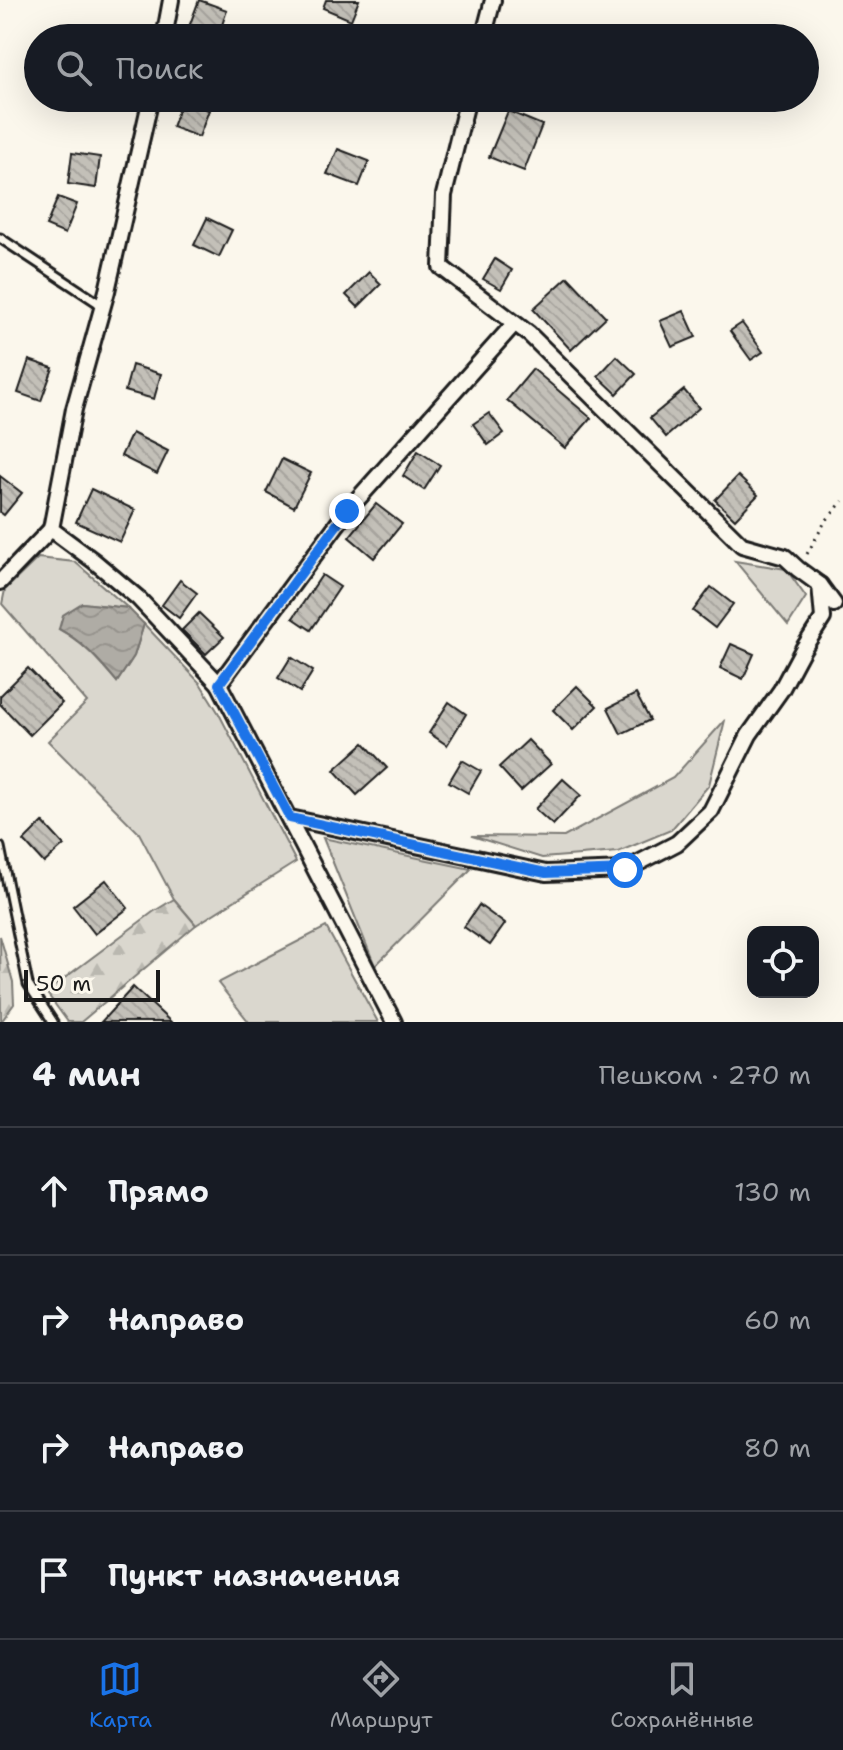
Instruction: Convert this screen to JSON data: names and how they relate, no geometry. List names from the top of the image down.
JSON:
{
  "scale_bar": "50 m",
  "page": {
    "search": "Поиск",
    "scale": "50 m",
    "heading": ["4 мин", "Пешком · 270 m"],
    "list": [
      ["Прямо", "130 m"],
      ["Направо", "60 m"],
      ["Направо", "80 m"],
      "Пункт назначения"
    ],
    "nav": ["Карта", "Маршрут", "Сохранённые"]
  }
}
